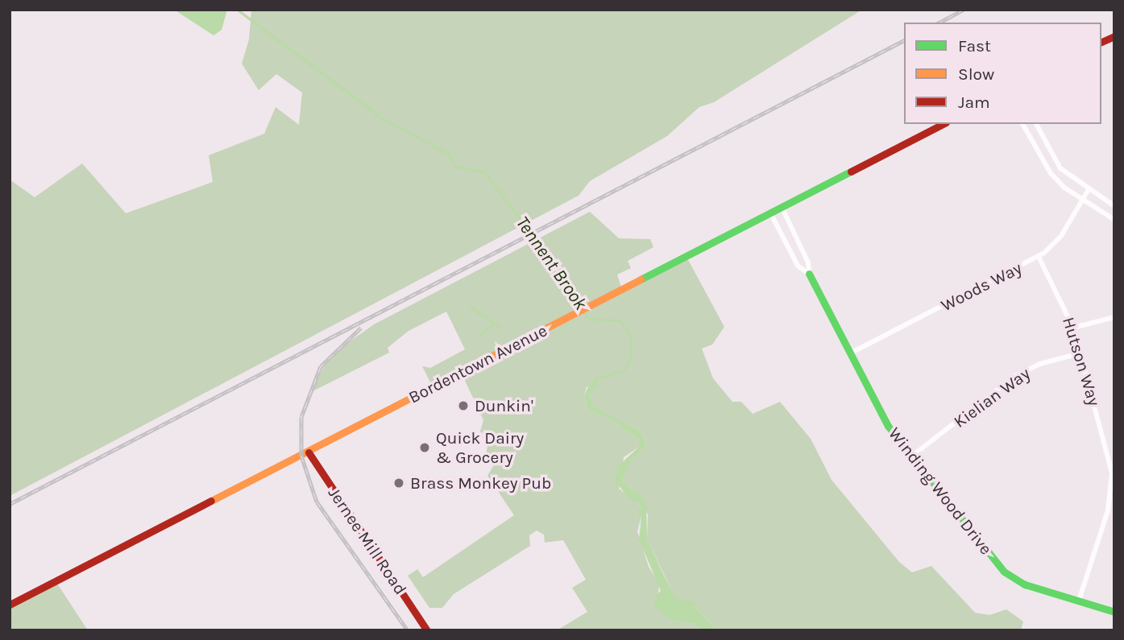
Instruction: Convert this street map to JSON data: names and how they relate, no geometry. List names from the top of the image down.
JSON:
{
  "streets": {
    "main road": ["Bordentown Avenue", "Winding Wood Drive", "Jernee Mill Road"],
    "street": ["Woods Way", "Hutson Way", "Kielian Way"]
  },
  "crossings": [
    ["Woods Way", "Hutson Way"],
    ["Woods Way", "Winding Wood Drive"],
    ["Hutson Way", "Kielian Way"],
    ["Hutson Way", "Winding Wood Drive"],
    ["Bordentown Avenue", "Winding Wood Drive"],
    ["Bordentown Avenue", "Jernee Mill Road"],
    ["Kielian Way", "Winding Wood Drive"]
  ],
  "water": ["Tennent Brook"],
  "places": ["Dunkin'", "Quick Dairy & Grocery", "Brass Monkey Pub"],
  "legend": ["Fast", "Slow", "Jam"]
}
